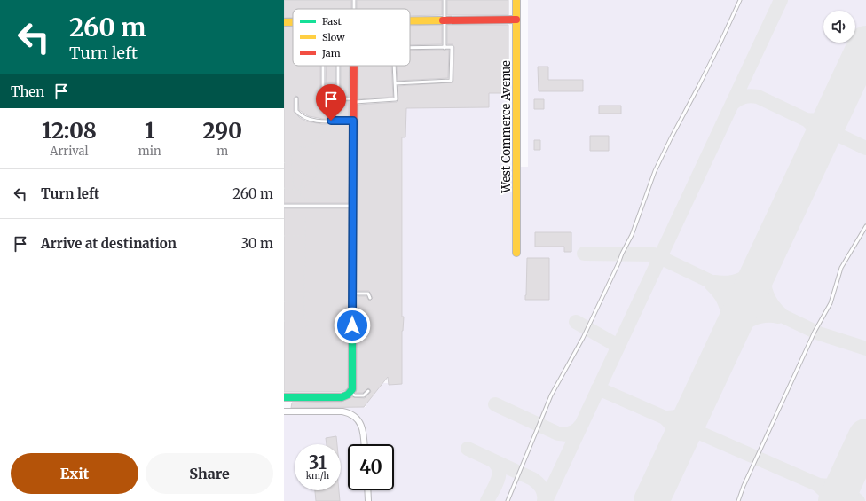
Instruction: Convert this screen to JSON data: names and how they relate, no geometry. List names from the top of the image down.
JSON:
{
  "streets": {
    "street": ["West Commerce Avenue"]
  },
  "legend": ["Fast", "Slow", "Jam"],
  "page": {
    "turn": ["260 m", "Turn left"],
    "then": "Then",
    "eta": [
      "12:08",
      "Arrival",
      "1",
      "min",
      "290",
      "m"
    ],
    "list": [
      {
        "name": "Turn left",
        "value": "260 m"
      },
      {
        "name": "Arrive at destination",
        "value": "30 m"
      }
    ],
    "speed": "31 km/h",
    "limit": "40",
    "buttons": ["Exit", "Share"]
  }
}
